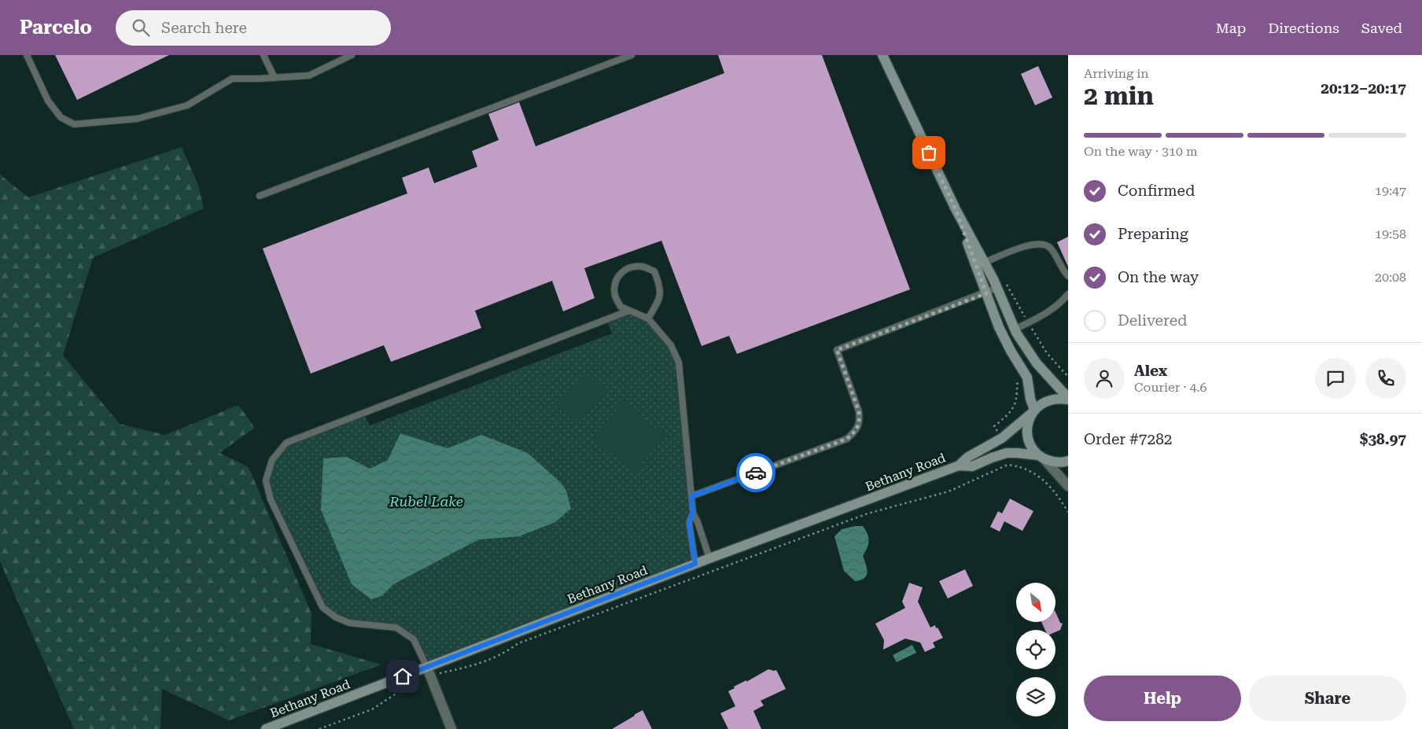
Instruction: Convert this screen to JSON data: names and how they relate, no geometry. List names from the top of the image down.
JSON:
{
  "streets": {
    "main road": ["Bethany Road"]
  },
  "water": ["Rubel Lake"],
  "north": "bottom right",
  "page": {
    "header": "Parcelo",
    "search": "Search here",
    "nav": ["Map", "Directions", "Saved"],
    "heading": ["2 min", "Arriving in", "20:12–20:17"],
    "panel": [
      "Alex",
      "Courier · 4.6",
      "Order #7282",
      "$38.97"
    ],
    "bar": "On the way · 310 m",
    "list": [
      ["Confirmed", "19:47"],
      ["Preparing", "19:58"],
      ["On the way", "20:08"],
      "Delivered"
    ],
    "buttons": ["Help", "Share"]
  }
}
